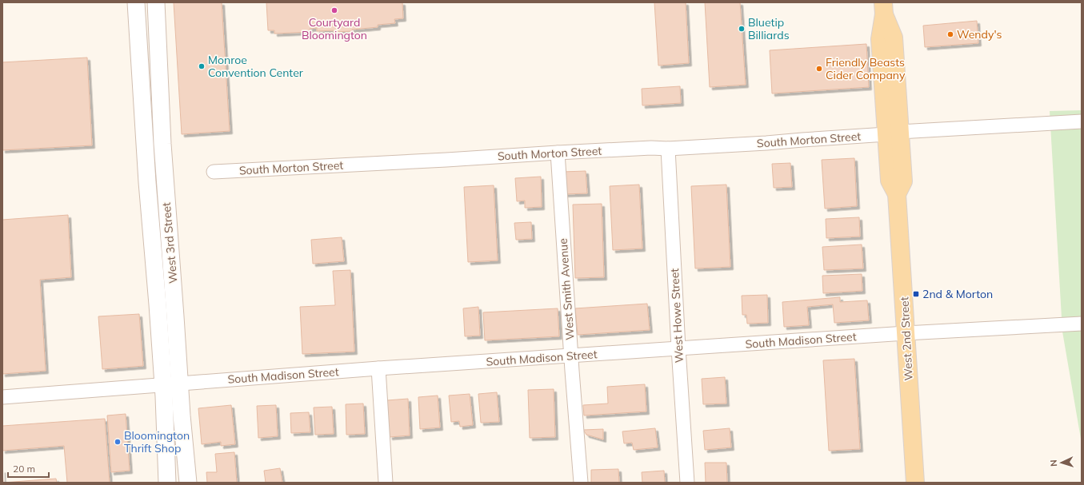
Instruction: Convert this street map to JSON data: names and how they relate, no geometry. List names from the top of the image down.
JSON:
{
  "streets": {
    "main road": ["West 2nd Street"],
    "street": [
      "South Morton Street",
      "West 3rd Street",
      "West Smith Avenue",
      "West Howe Street",
      "South Madison Street"
    ]
  },
  "crossings": [
    ["South Morton Street", "West Smith Avenue"],
    ["South Morton Street", "West Howe Street"],
    ["South Morton Street", "West 2nd Street"],
    ["West 3rd Street", "South Madison Street"],
    ["West Smith Avenue", "South Madison Street"],
    ["West Howe Street", "South Madison Street"],
    ["West 2nd Street", "South Madison Street"]
  ],
  "places": {
    "other": [
      "Courtyard Bloomington",
      "Bluetip Billiards",
      "Wendy's",
      "Monroe Convention Center",
      "Friendly Beasts Cider Company",
      "Bloomington Thrift Shop"
    ],
    "transit": ["2nd & Morton"]
  },
  "scale_bar": "20 m",
  "north": "left"
}
